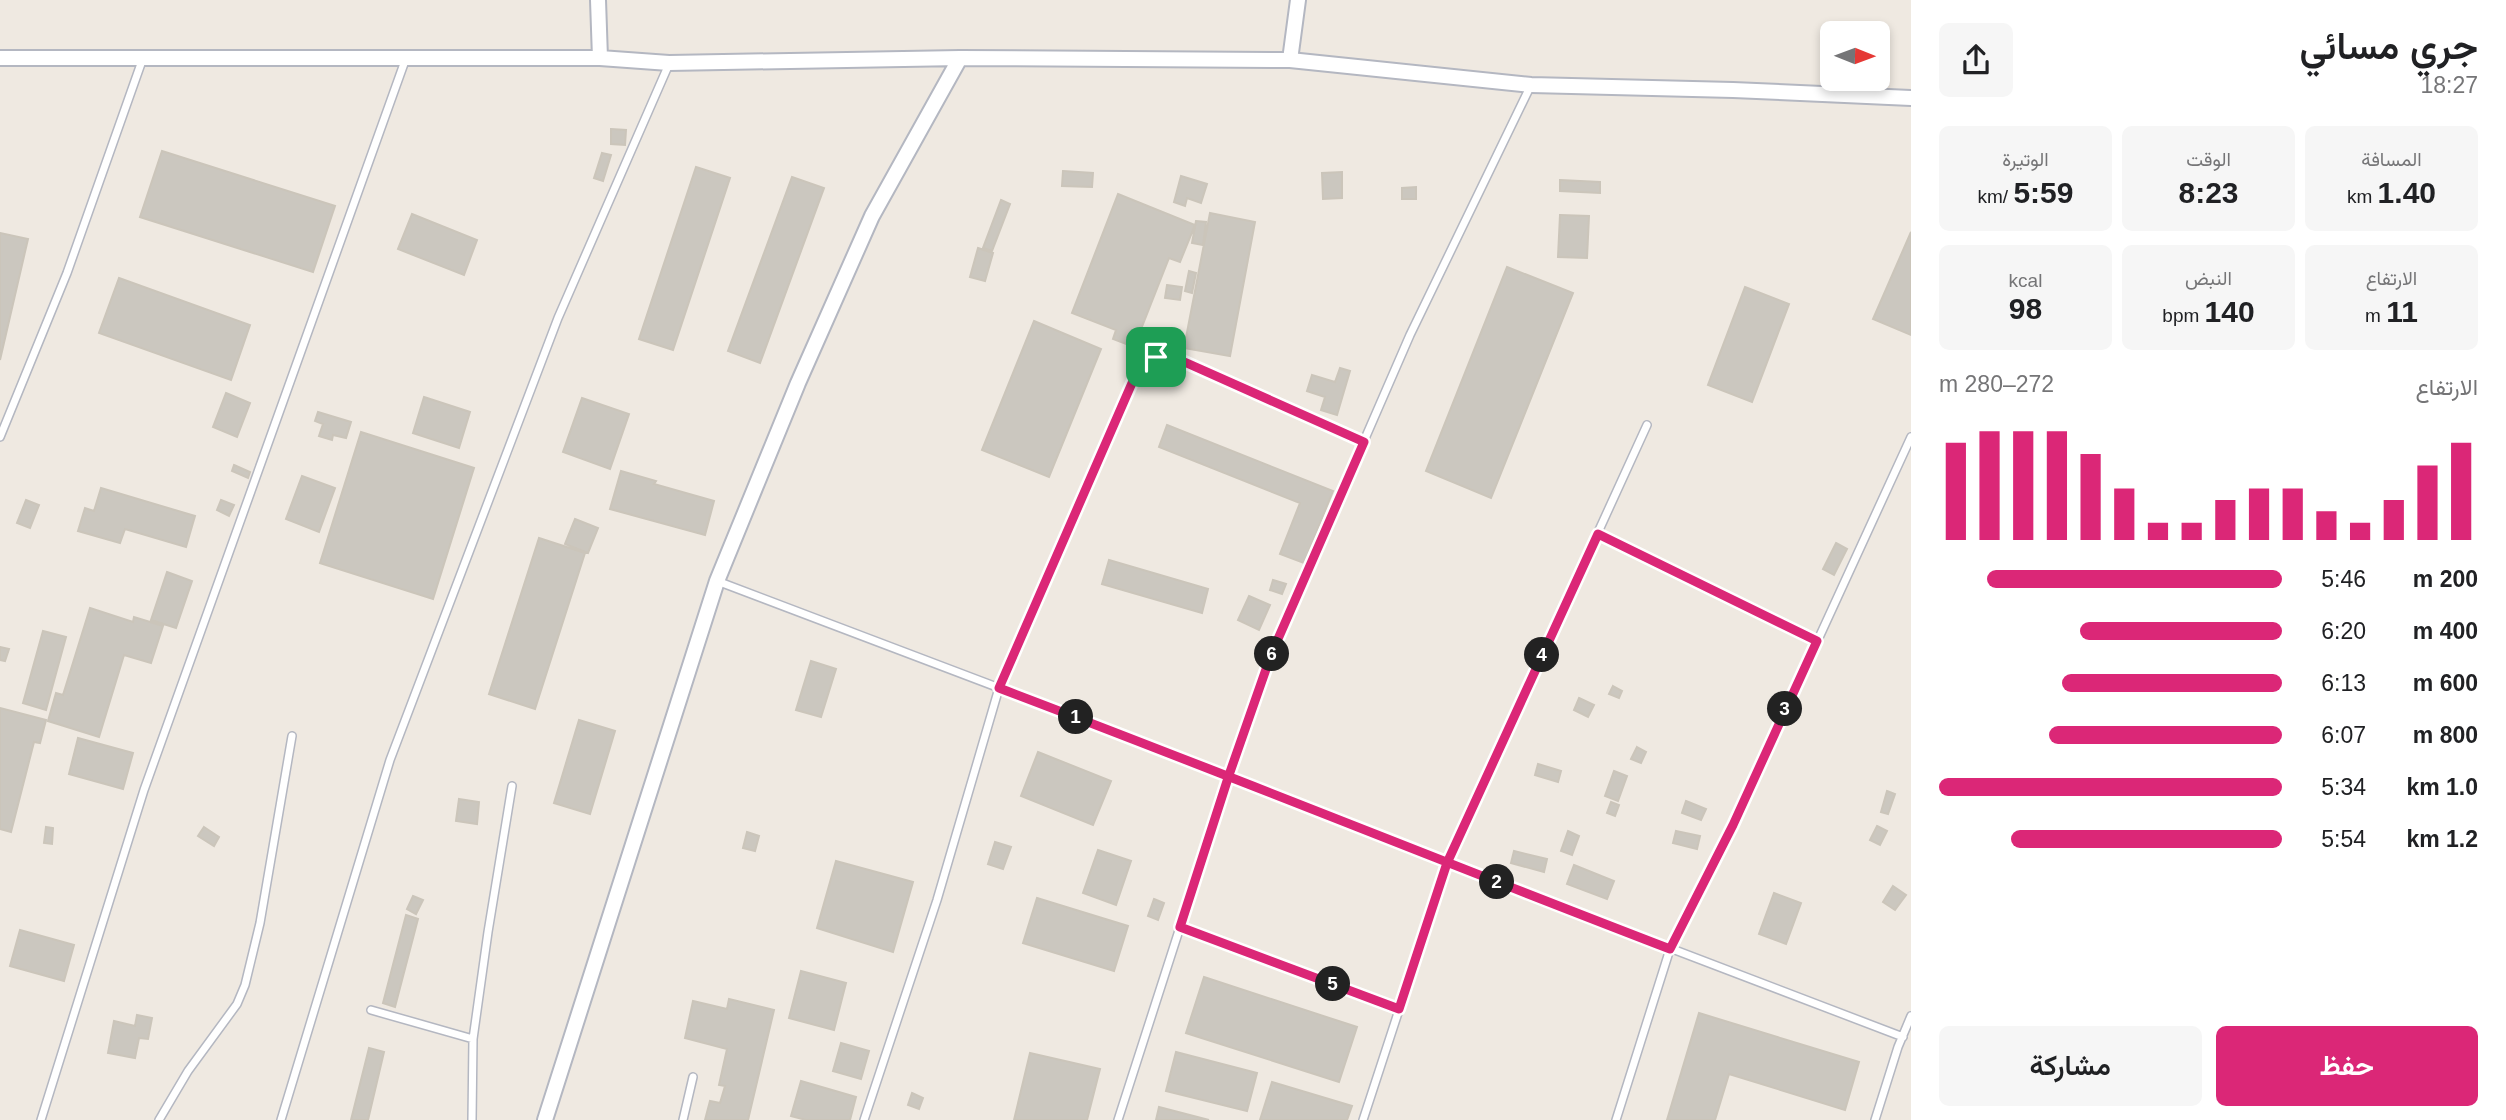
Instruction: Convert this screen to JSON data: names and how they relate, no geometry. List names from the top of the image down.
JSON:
{
  "north": "right",
  "page": {
    "heading": ["جري مسائي", "18:27"],
    "stats": [
      ["المسافة", "1.40 km"],
      ["الوقت", "8:23"],
      ["الوتيرة", "5:59 /km"],
      ["الارتفاع", "11 m"],
      ["النبض", "140 bpm"],
      ["kcal", "98"]
    ],
    "chart": ["الارتفاع", "272–280 m"],
    "list": [
      {
        "name": "200 m",
        "note": "5:46"
      },
      {
        "name": "400 m",
        "note": "6:20"
      },
      {
        "name": "600 m",
        "note": "6:13"
      },
      {
        "name": "800 m",
        "note": "6:07"
      },
      {
        "name": "1.0 km",
        "note": "5:34"
      },
      {
        "name": "1.2 km",
        "note": "5:54"
      }
    ],
    "pins": [
      "6",
      "4",
      "3",
      "1",
      "2",
      "5"
    ],
    "buttons": ["حفظ", "مشاركة"]
  }
}
